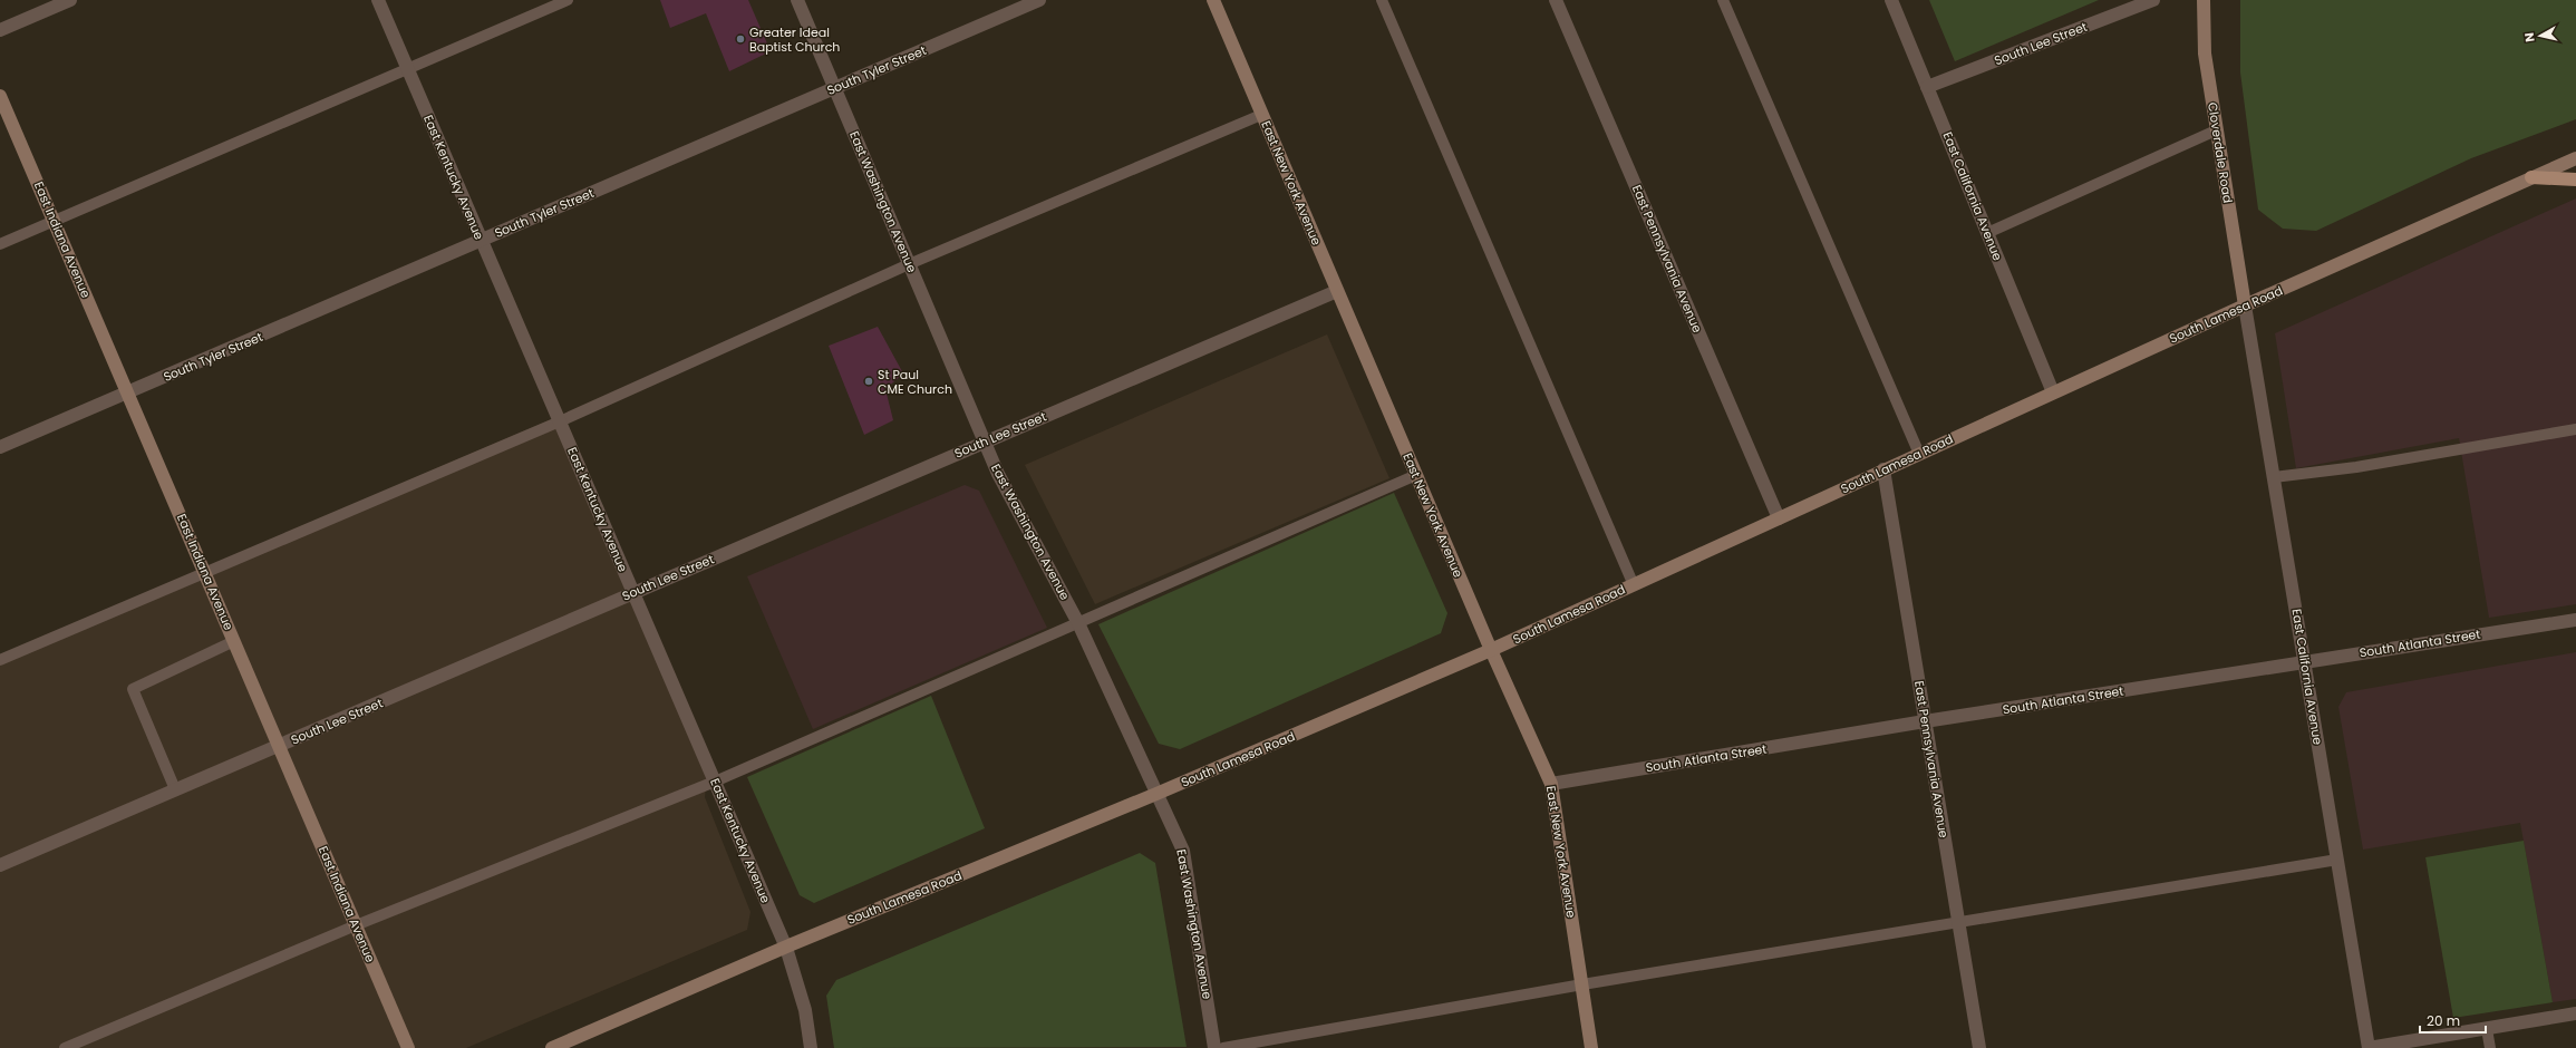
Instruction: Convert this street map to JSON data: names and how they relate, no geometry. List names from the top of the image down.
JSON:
{
  "streets": {
    "main road": [
      "Cloverdale Road",
      "East New York Avenue",
      "East Indiana Avenue",
      "South Lamesa Road"
    ],
    "street": [
      "South Lee Street",
      "South Tyler Street",
      "East Kentucky Avenue",
      "East California Avenue",
      "East Washington Avenue",
      "East Pennsylvania Avenue",
      "South Atlanta Street"
    ]
  },
  "crossings": [
    ["South Lee Street", "East Kentucky Avenue"],
    ["South Lee Street", "East New York Avenue"],
    ["South Lee Street", "East California Avenue"],
    ["South Lee Street", "East Washington Avenue"],
    ["South Lee Street", "East Indiana Avenue"],
    ["South Tyler Street", "East Kentucky Avenue"],
    ["South Tyler Street", "East Washington Avenue"],
    ["South Tyler Street", "East Indiana Avenue"],
    ["Cloverdale Road", "East California Avenue"],
    ["Cloverdale Road", "South Lamesa Road"],
    ["East Kentucky Avenue", "South Lamesa Road"],
    ["East New York Avenue", "South Lamesa Road"],
    ["East New York Avenue", "South Atlanta Street"],
    ["East California Avenue", "South Lamesa Road"],
    ["East California Avenue", "South Atlanta Street"],
    ["East Washington Avenue", "South Lamesa Road"],
    ["East Pennsylvania Avenue", "South Lamesa Road"],
    ["East Pennsylvania Avenue", "South Atlanta Street"]
  ],
  "places": ["Greater Ideal Baptist Church", "St Paul CME Church"],
  "scale_bar": "20 m",
  "north": "left"
}
